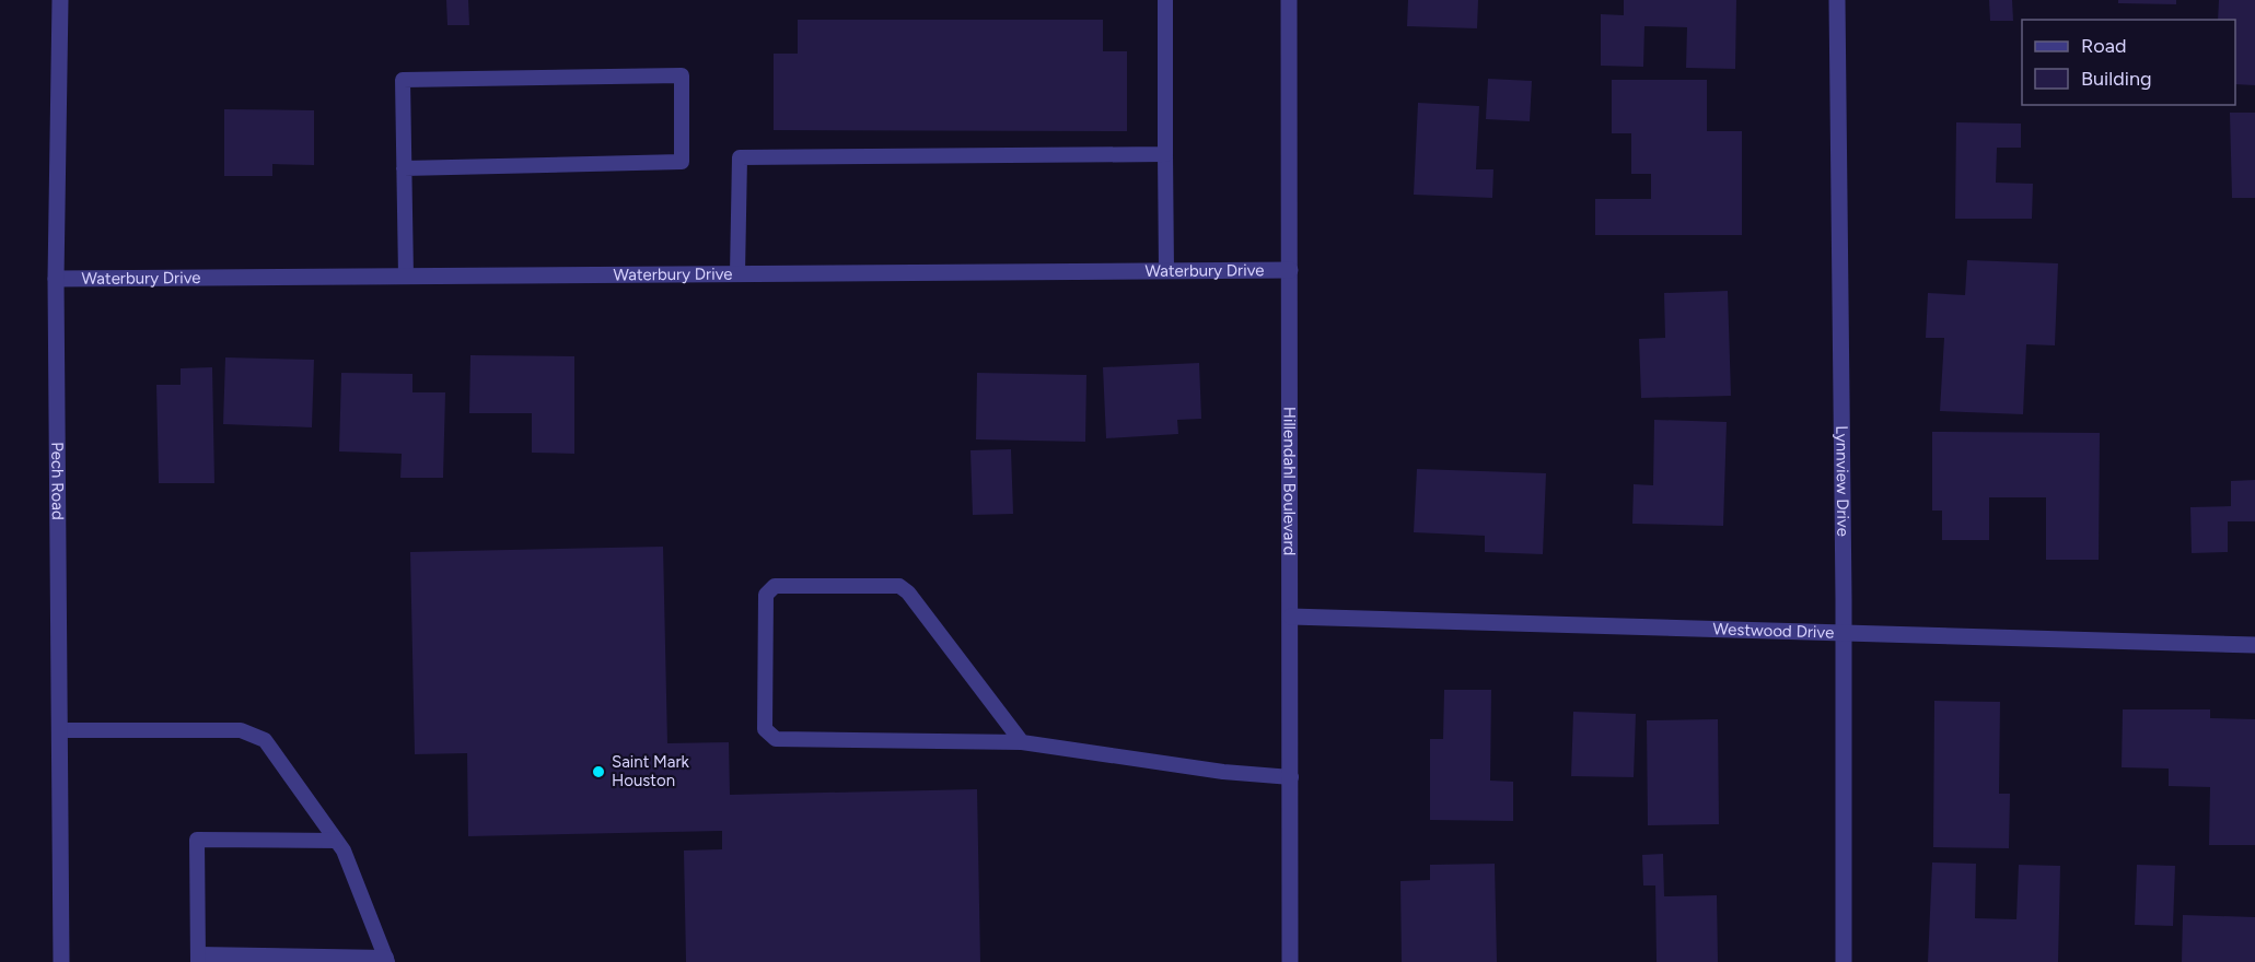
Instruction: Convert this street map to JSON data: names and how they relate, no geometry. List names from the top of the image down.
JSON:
{
  "streets": {
    "street": [
      "Waterbury Drive",
      "Pech Road",
      "Hillendahl Boulevard",
      "Lynnview Drive",
      "Westwood Drive"
    ]
  },
  "crossings": [
    ["Waterbury Drive", "Pech Road"],
    ["Waterbury Drive", "Hillendahl Boulevard"],
    ["Hillendahl Boulevard", "Westwood Drive"],
    ["Lynnview Drive", "Westwood Drive"]
  ],
  "places": ["Saint Mark Houston"],
  "legend": ["Road", "Building"]
}
